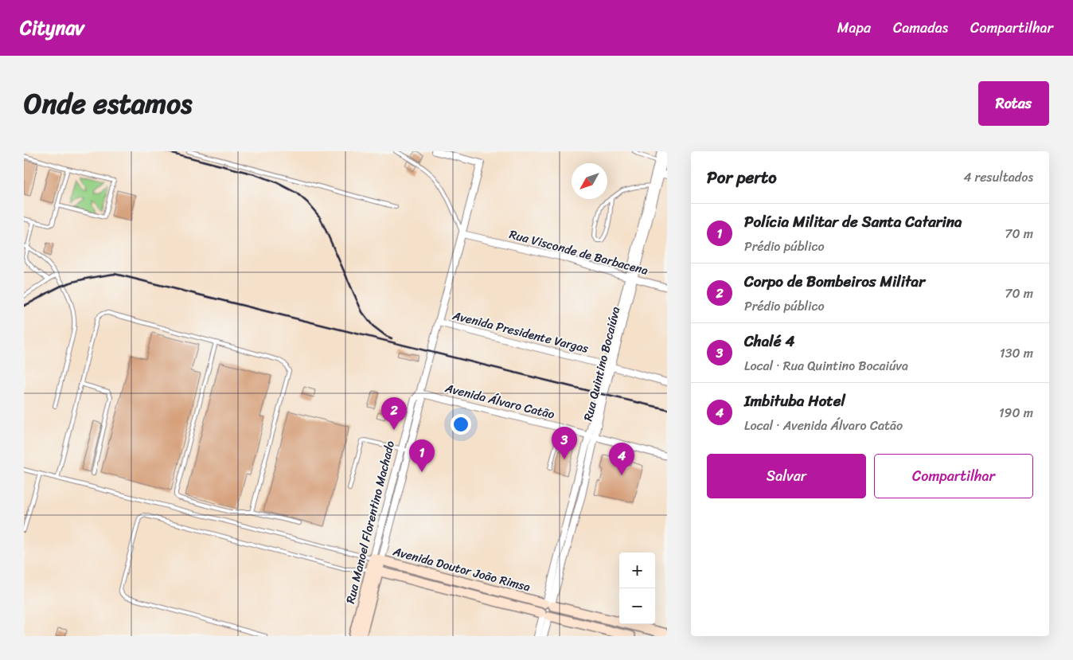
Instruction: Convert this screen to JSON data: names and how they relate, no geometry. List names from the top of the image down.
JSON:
{
  "streets": {
    "street": [
      "Rua Visconde de Barbacena",
      "Avenida Presidente Vargas",
      "Rua Quintino Bocaiúva",
      "Avenida Álvaro Catão",
      "Rua Manoel Florentino Machado",
      "Avenida Doutor João Rimsa"
    ]
  },
  "crossings": [
    ["Rua Visconde de Barbacena", "Rua Quintino Bocaiúva"],
    ["Rua Visconde de Barbacena", "Rua Manoel Florentino Machado"],
    ["Avenida Presidente Vargas", "Rua Quintino Bocaiúva"],
    ["Avenida Presidente Vargas", "Rua Manoel Florentino Machado"],
    ["Rua Quintino Bocaiúva", "Avenida Álvaro Catão"],
    ["Rua Quintino Bocaiúva", "Avenida Doutor João Rimsa"],
    ["Avenida Álvaro Catão", "Rua Manoel Florentino Machado"],
    ["Rua Manoel Florentino Machado", "Avenida Doutor João Rimsa"]
  ],
  "north": "bottom left",
  "page": {
    "header": "Citynav",
    "nav": ["Mapa", "Camadas", "Compartilhar"],
    "title": "Onde estamos",
    "buttons": [
      "Rotas",
      ["Salvar", "Compartilhar"]
    ],
    "heading": ["Por perto", "4 resultados"],
    "list": [
      {
        "mark": "1",
        "name": "Polícia Militar de Santa Catarina",
        "note": "Prédio público",
        "value": "70 m"
      },
      {
        "mark": "2",
        "name": "Corpo de Bombeiros Militar",
        "note": "Prédio público",
        "value": "70 m"
      },
      {
        "mark": "3",
        "name": "Chalé 4",
        "note": "Local · Rua Quintino Bocaiúva",
        "value": "130 m"
      },
      {
        "mark": "4",
        "name": "Imbituba Hotel",
        "note": "Local · Avenida Álvaro Catão",
        "value": "190 m"
      }
    ],
    "pins": [
      "2",
      "3",
      "1",
      "4"
    ],
    "map_buttons": ["+", "−"]
  }
}
